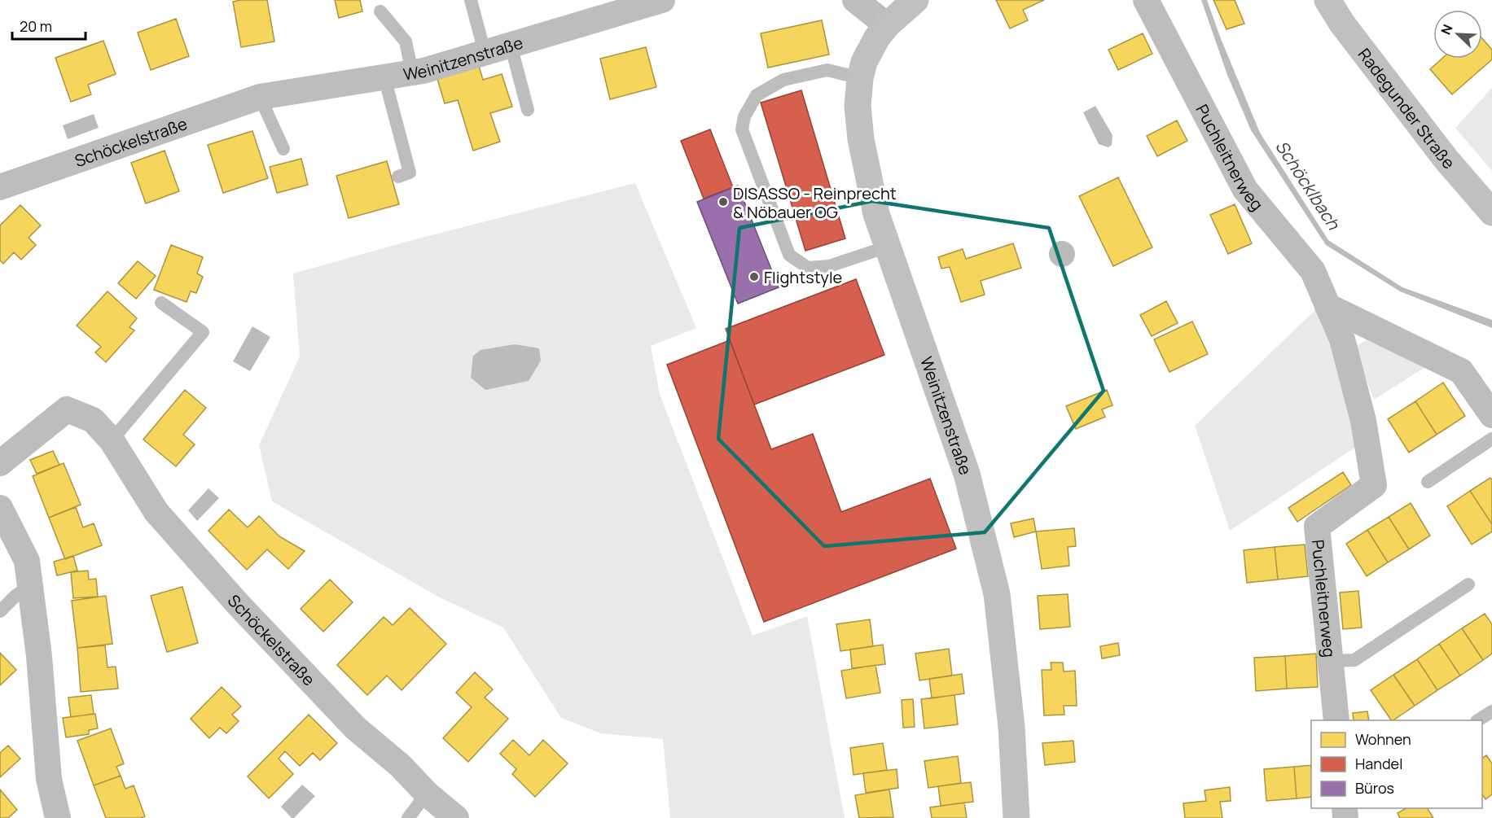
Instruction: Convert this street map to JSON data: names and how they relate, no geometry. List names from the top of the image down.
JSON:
{
  "streets": {
    "main road": ["Weinitzenstraße", "Radegunder Straße"],
    "street": ["Schöckelstraße", "Puchleitnerweg"]
  },
  "crossings": [
    ["Weinitzenstraße", "Schöckelstraße"]
  ],
  "water": ["Schöcklbach"],
  "places": ["DISASSO - Reinprecht & Nöbauer OG", "Flightstyle"],
  "legend": ["Wohnen", "Handel", "Büros"],
  "scale_bar": "20 m",
  "north": "top left"
}
